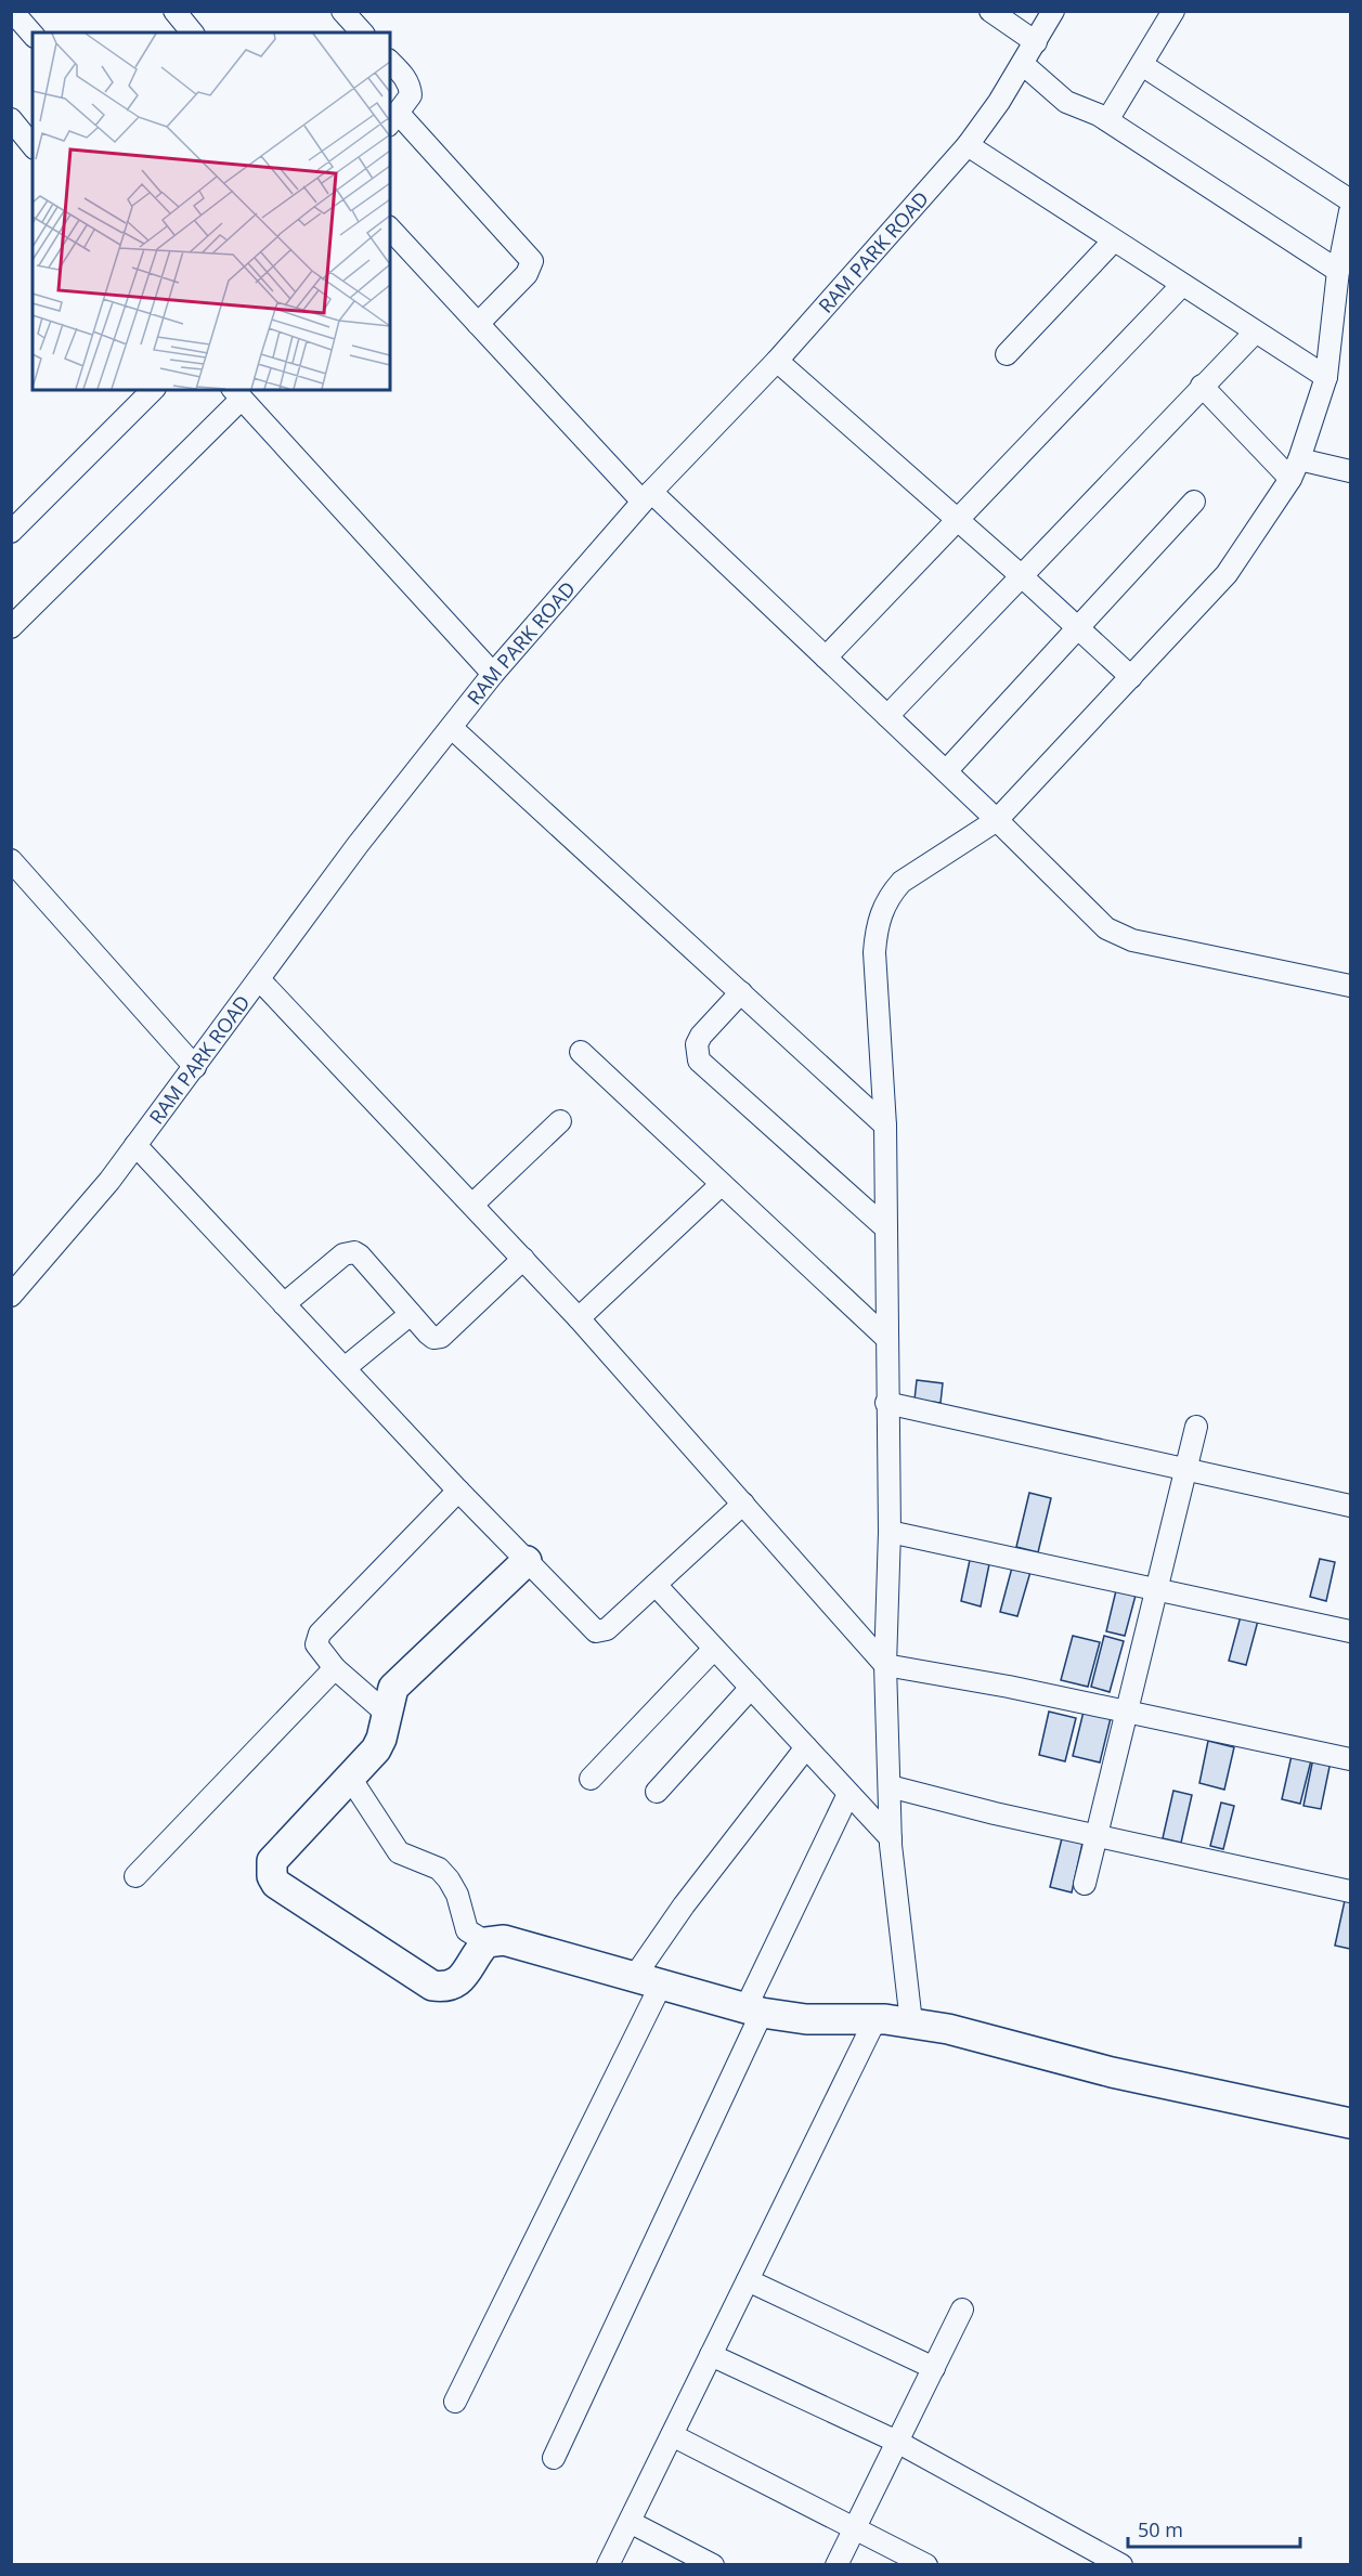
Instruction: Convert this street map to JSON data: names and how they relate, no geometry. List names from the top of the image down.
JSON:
{
  "streets": {
    "street": ["RAM PARK ROAD"]
  },
  "scale_bar": "50 m"
}
